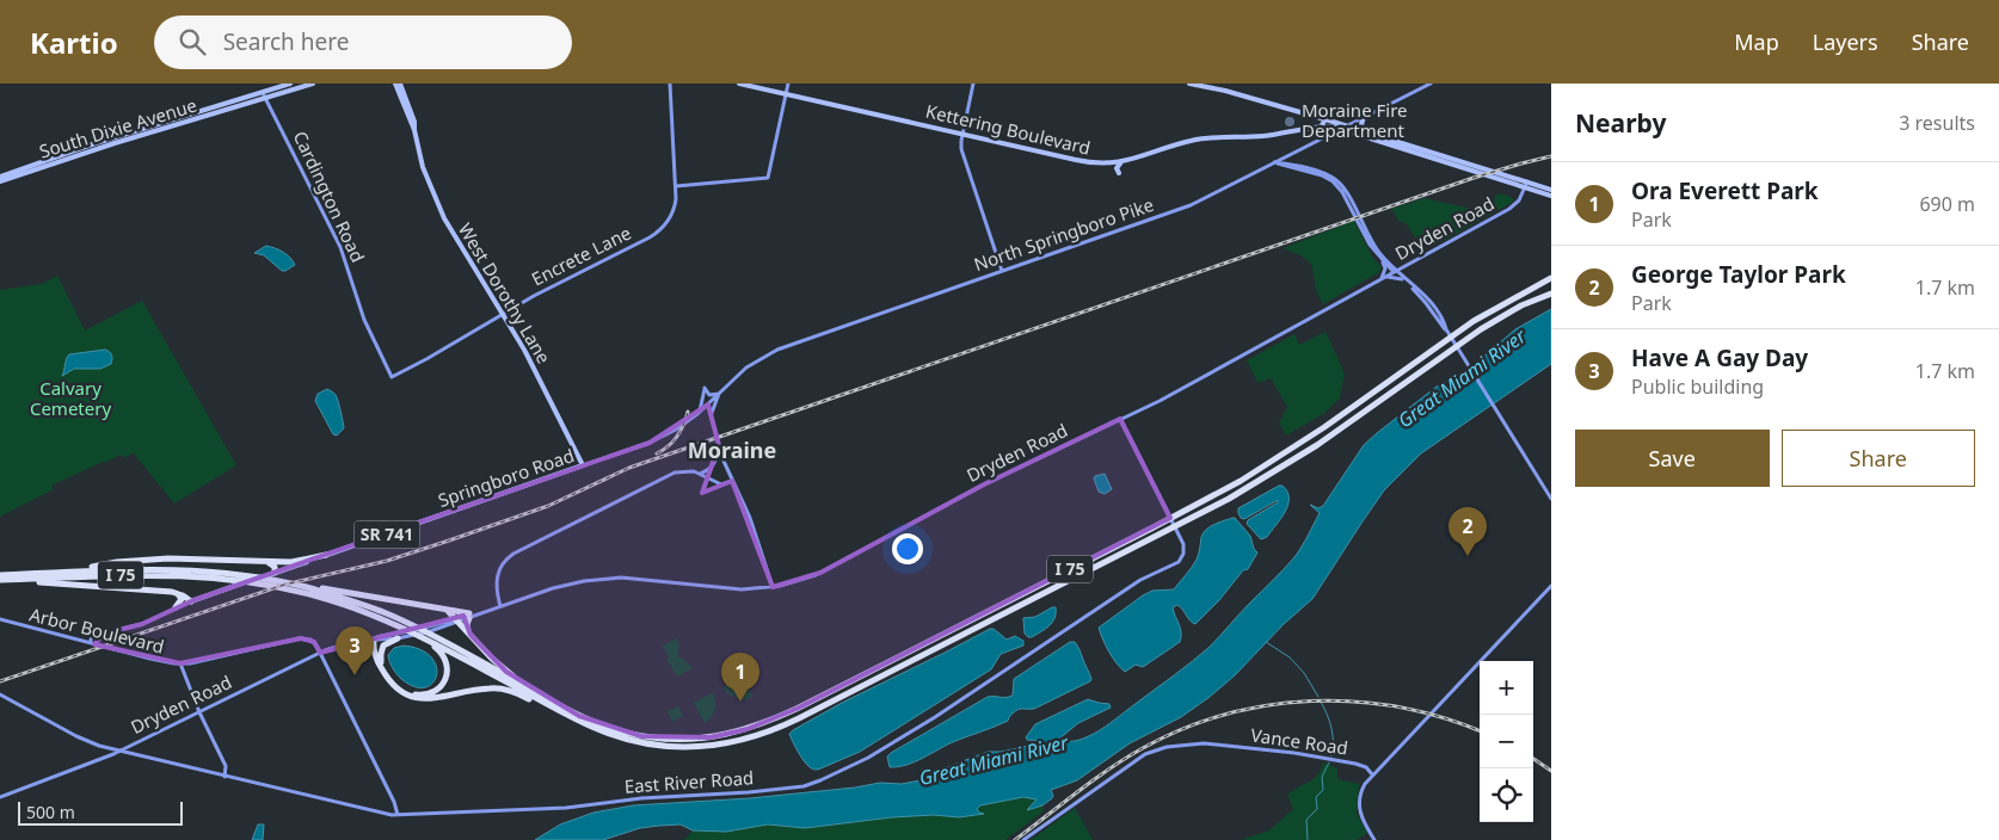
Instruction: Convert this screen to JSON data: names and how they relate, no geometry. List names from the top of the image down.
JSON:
{
  "streets": {
    "highway": ["I 75"],
    "main road": [
      "South Dixie Avenue",
      "Kettering Boulevard",
      "West Dorothy Lane",
      "Springboro Road",
      "SR 741"
    ],
    "street": [
      "Cardington Road",
      "Dryden Road",
      "North Springboro Pike",
      "Encrete Lane",
      "Arbor Boulevard",
      "Vance Road",
      "East River Road"
    ]
  },
  "crossings": [
    ["South Dixie Avenue", "Cardington Road"],
    ["Kettering Boulevard", "Dryden Road"],
    ["Kettering Boulevard", "North Springboro Pike"],
    ["Cardington Road", "Encrete Lane"],
    ["Dryden Road", "Arbor Boulevard"],
    ["Dryden Road", "East River Road"],
    ["North Springboro Pike", "Springboro Road"],
    ["Encrete Lane", "West Dorothy Lane"],
    ["West Dorothy Lane", "Springboro Road"],
    ["Springboro Road", "Arbor Boulevard"]
  ],
  "districts": ["Moraine"],
  "water": ["Great Miami River"],
  "parks": ["Calvary Cemetery"],
  "places": ["Moraine Fire Department"],
  "scale_bar": "500 m",
  "page": {
    "header": "Kartio",
    "search": "Search here",
    "nav": ["Map", "Layers", "Share"],
    "heading": ["Nearby", "3 results"],
    "list": [
      {
        "mark": "1",
        "name": "Ora Everett Park",
        "note": "Park",
        "value": "690 m"
      },
      {
        "mark": "2",
        "name": "George Taylor Park",
        "note": "Park",
        "value": "1.7 km"
      },
      {
        "mark": "3",
        "name": "Have A Gay Day",
        "note": "Public building",
        "value": "1.7 km"
      }
    ],
    "buttons": ["Save", "Share"],
    "pins": ["2", "3", "1"],
    "map_buttons": ["+", "−"],
    "scale": "500 m"
  }
}
